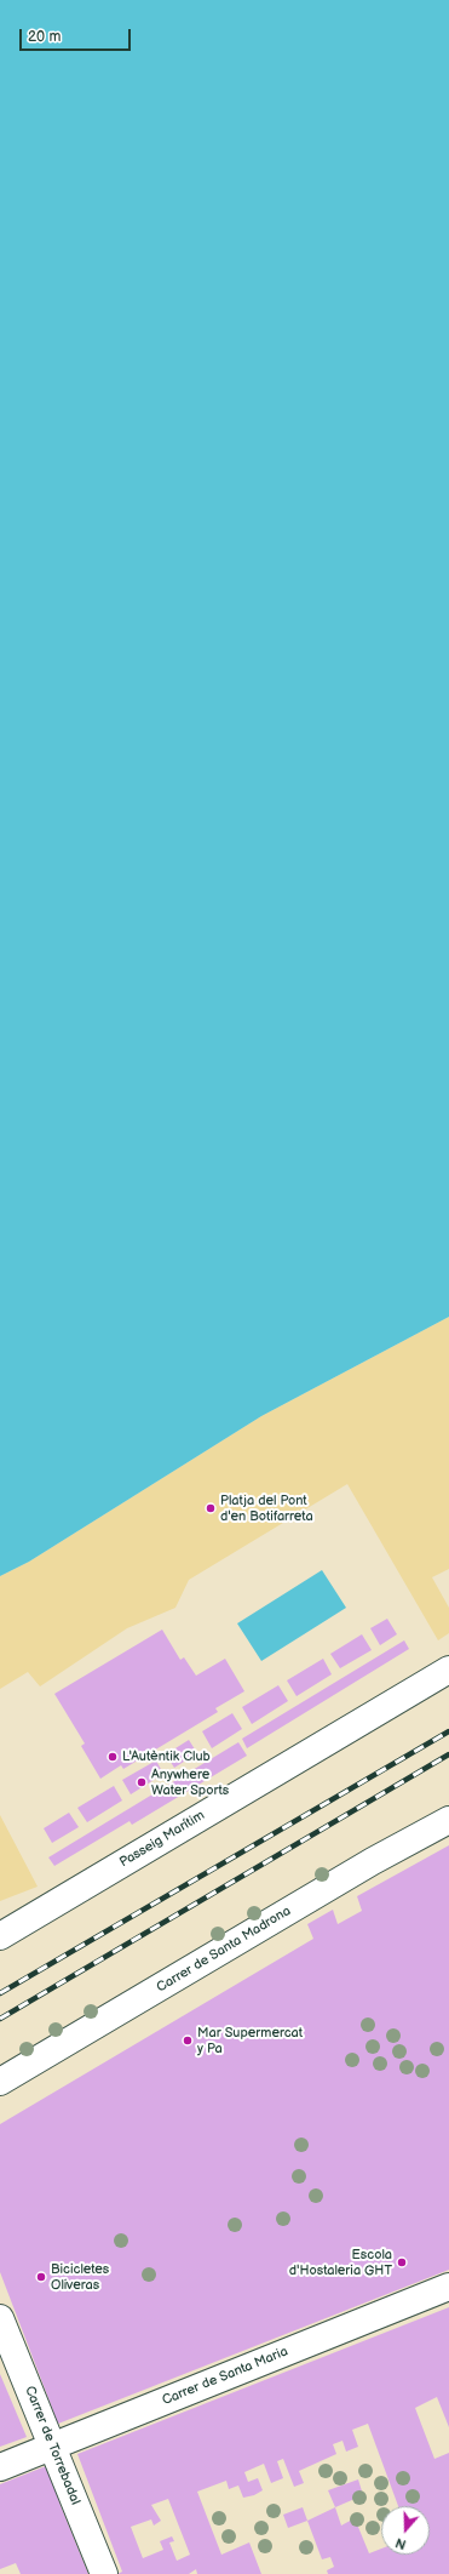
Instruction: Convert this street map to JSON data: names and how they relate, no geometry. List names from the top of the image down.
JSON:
{
  "streets": {
    "street": [
      "Passeig Marítim",
      "Carrer de Santa Madrona",
      "Carrer de Santa Maria",
      "Carrer de Torrebadal"
    ]
  },
  "crossings": [
    ["Carrer de Santa Maria", "Carrer de Torrebadal"]
  ],
  "places": [
    "Platja del Pont d'en Botifarreta",
    "L'Autèntik Club",
    "Anywhere Water Sports",
    "Mar Supermercat y Pa",
    "Escola d'Hostaleria GHT",
    "Bicicletes Oliveras"
  ],
  "scale_bar": "20 m",
  "north": "bottom"
}
